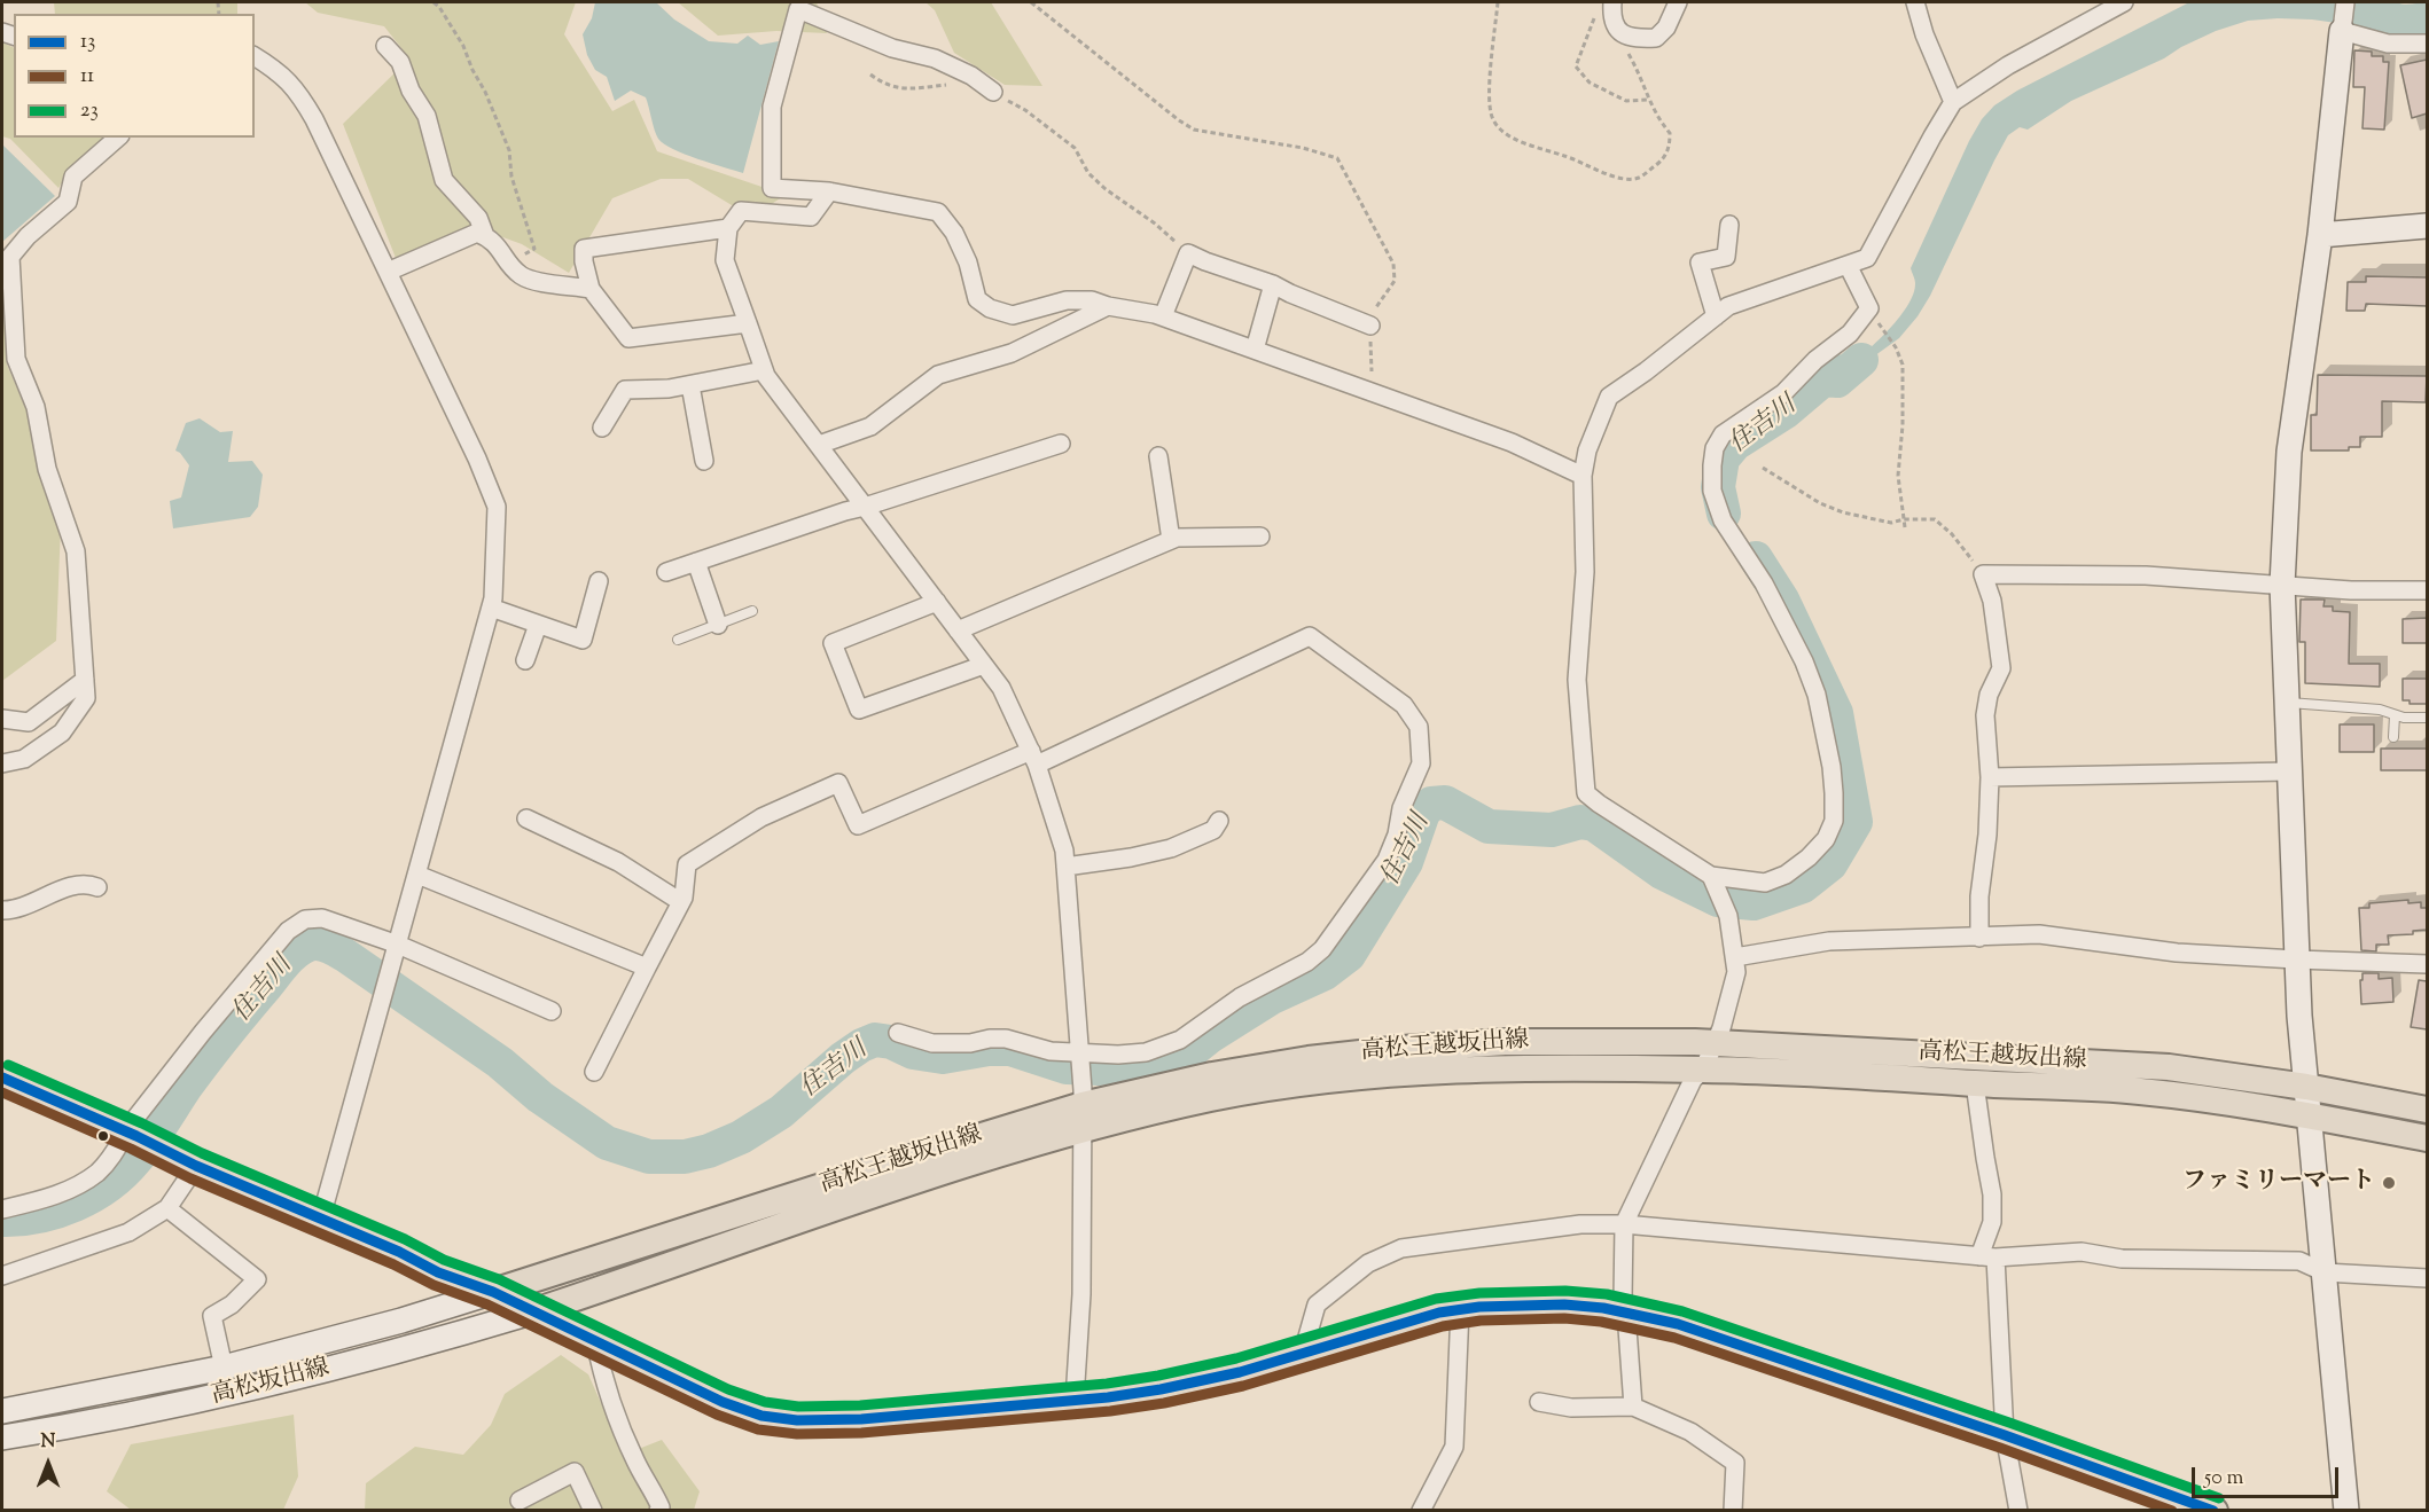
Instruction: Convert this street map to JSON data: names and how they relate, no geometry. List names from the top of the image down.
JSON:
{
  "streets": {
    "main road": ["高松王越坂出線"],
    "street": ["高松坂出線"]
  },
  "crossings": [
    ["高松王越坂出線", "高松坂出線"]
  ],
  "water": ["住吉川"],
  "places": ["ファミリーマート"],
  "lines": ["transit line 23", "transit line 13", "transit line 11"],
  "legend": ["13", "11", "23"],
  "scale_bar": "50 m",
  "north": "top"
}
